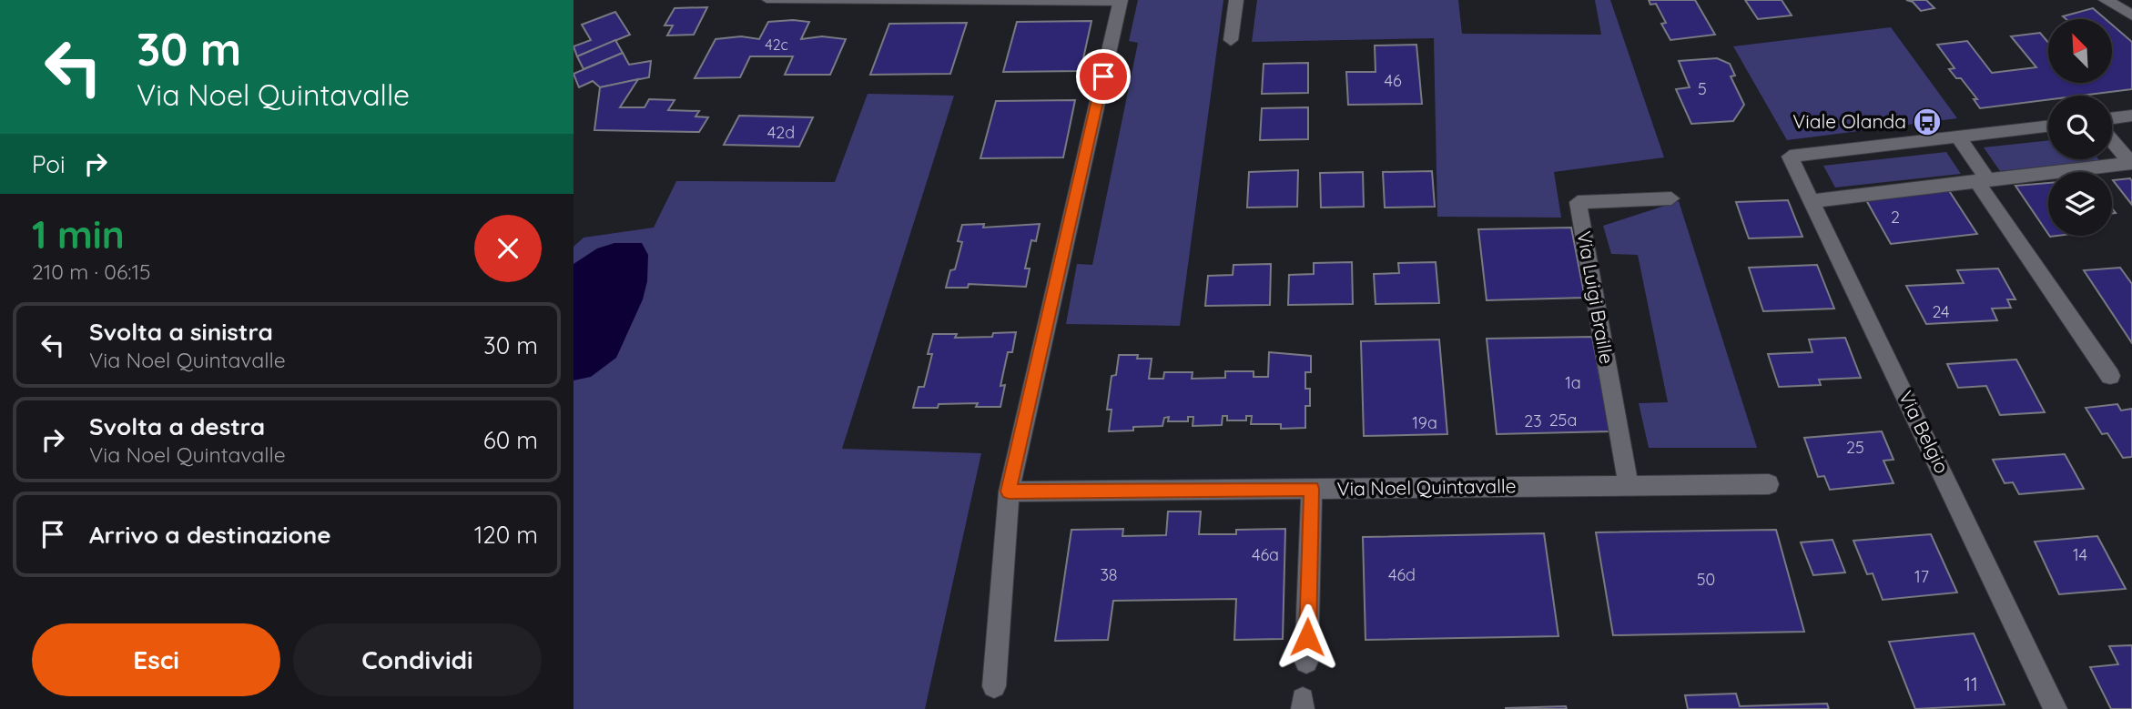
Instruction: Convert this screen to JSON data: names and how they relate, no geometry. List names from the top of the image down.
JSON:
{
  "streets": {
    "street": ["Via Luigi Braille", "Via Belgio", "Via Noel Quintavalle"]
  },
  "crossings": [
    ["Via Luigi Braille", "Via Noel Quintavalle"]
  ],
  "places": {
    "bus stop": ["Viale Olanda"]
  },
  "house_numbers": [
    "42c",
    "46",
    "5",
    "42d",
    "2",
    "24",
    "1a",
    "25a",
    "23",
    "19a",
    "25",
    "46a",
    "14",
    "38",
    "46d",
    "17",
    "50",
    "11"
  ],
  "north": "top left",
  "page": {
    "turn": ["30 m", "Via Noel Quintavalle"],
    "then": "Poi",
    "heading": ["1 min", "210 m · 06:15"],
    "list": [
      {
        "name": "Svolta a sinistra",
        "note": "Via Noel Quintavalle",
        "value": "30 m"
      },
      {
        "name": "Svolta a destra",
        "note": "Via Noel Quintavalle",
        "value": "60 m"
      },
      {
        "name": "Arrivo a destinazione",
        "value": "120 m"
      }
    ],
    "buttons": ["Esci", "Condividi"]
  }
}
